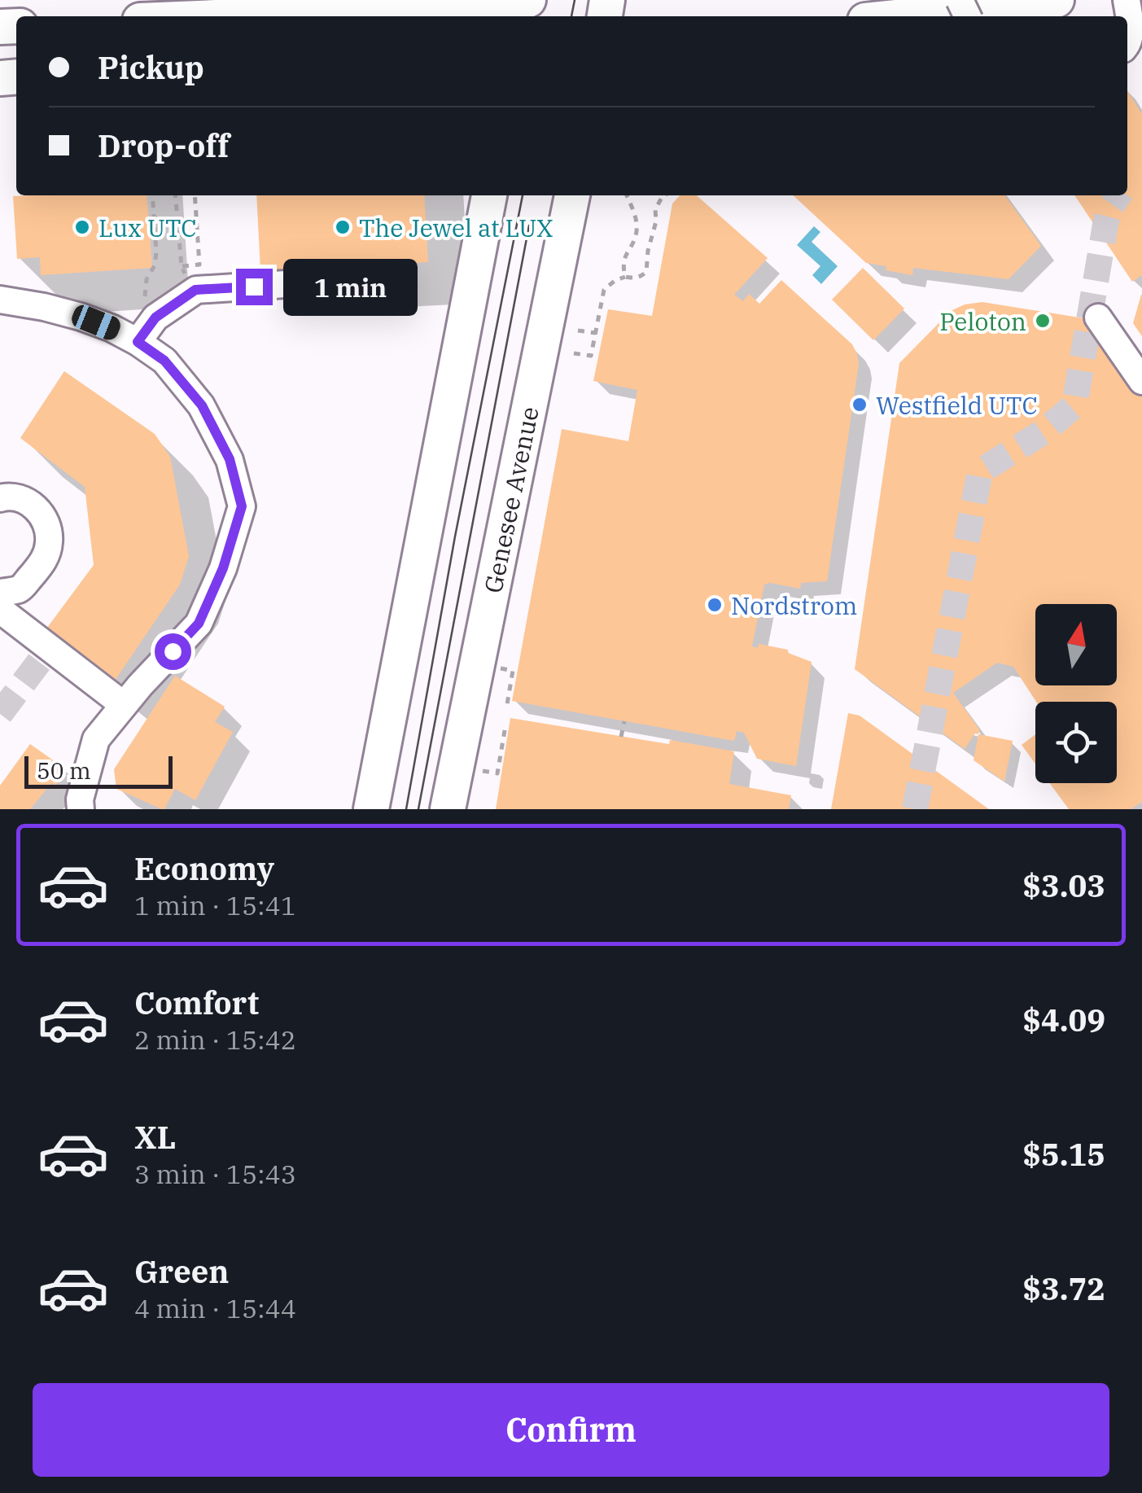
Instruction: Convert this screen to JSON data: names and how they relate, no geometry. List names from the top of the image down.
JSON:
{
  "streets": {
    "main road": ["Genesee Avenue"]
  },
  "places": [
    "Lux UTC",
    "The Jewel at LUX",
    "Peloton",
    "Westfield UTC",
    "Nordstrom"
  ],
  "scale_bar": "50 m",
  "north": "top",
  "page": {
    "banner": ["Pickup", "Drop-off"],
    "bubble": "1 min",
    "scale": "50 m",
    "list": [
      {
        "name": "Economy",
        "note": "1 min · 15:41",
        "value": "$3.03"
      },
      {
        "name": "Comfort",
        "note": "2 min · 15:42",
        "value": "$4.09"
      },
      {
        "name": "XL",
        "note": "3 min · 15:43",
        "value": "$5.15"
      },
      {
        "name": "Green",
        "note": "4 min · 15:44",
        "value": "$3.72"
      }
    ],
    "buttons": "Confirm"
  }
}
